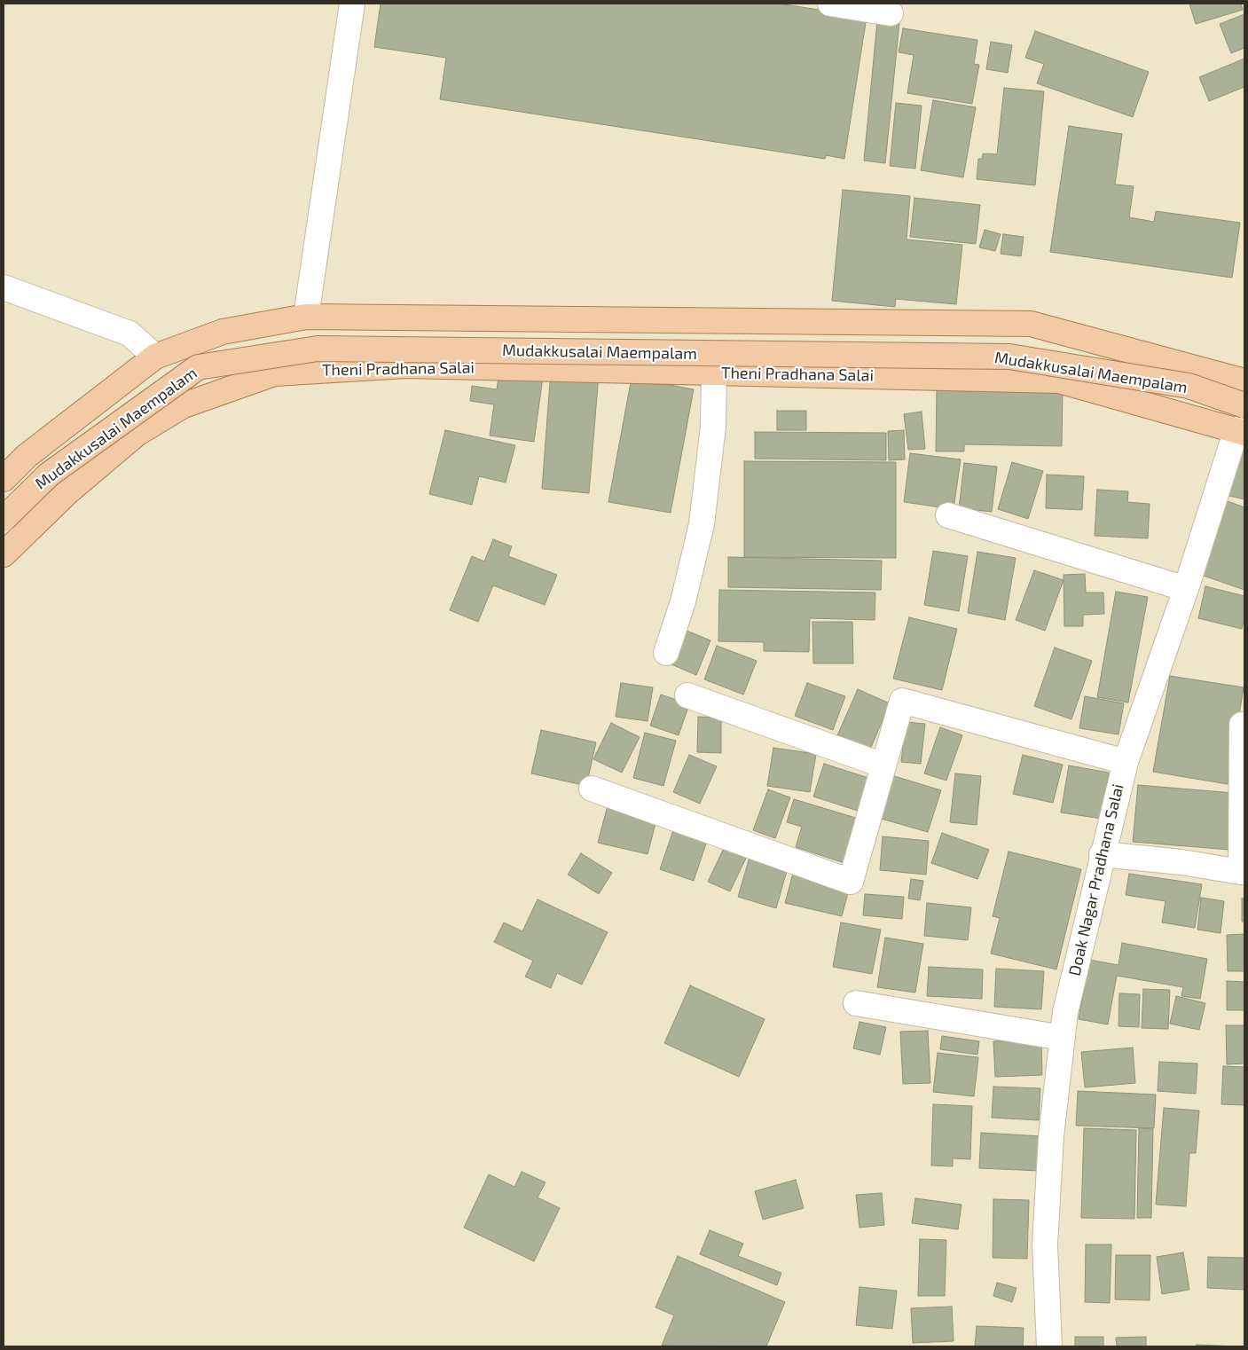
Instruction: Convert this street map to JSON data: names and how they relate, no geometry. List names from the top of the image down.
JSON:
{
  "streets": {
    "main road": ["Mudakkusalai Maempalam", "Theni Pradhana Salai"],
    "street": ["Doak Nagar Pradhana Salai"]
  },
  "crossings": [
    ["Theni Pradhana Salai", "Doak Nagar Pradhana Salai"]
  ]
}
